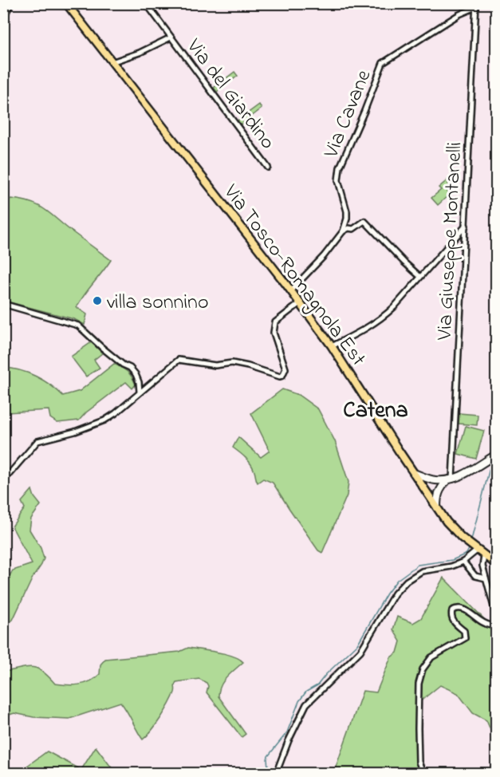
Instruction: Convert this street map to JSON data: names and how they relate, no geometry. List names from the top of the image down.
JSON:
{
  "streets": {
    "main road": ["Via Tosco-Romagnola Est"],
    "street": ["Via del Giardino", "Via Cavane", "Via Giuseppe Montanelli"]
  },
  "crossings": [
    ["Via del Giardino", "Via Tosco-Romagnola Est"],
    ["Via Cavane", "Via Giuseppe Montanelli"]
  ],
  "districts": ["Catena"],
  "places": ["villa sonnino"]
}
